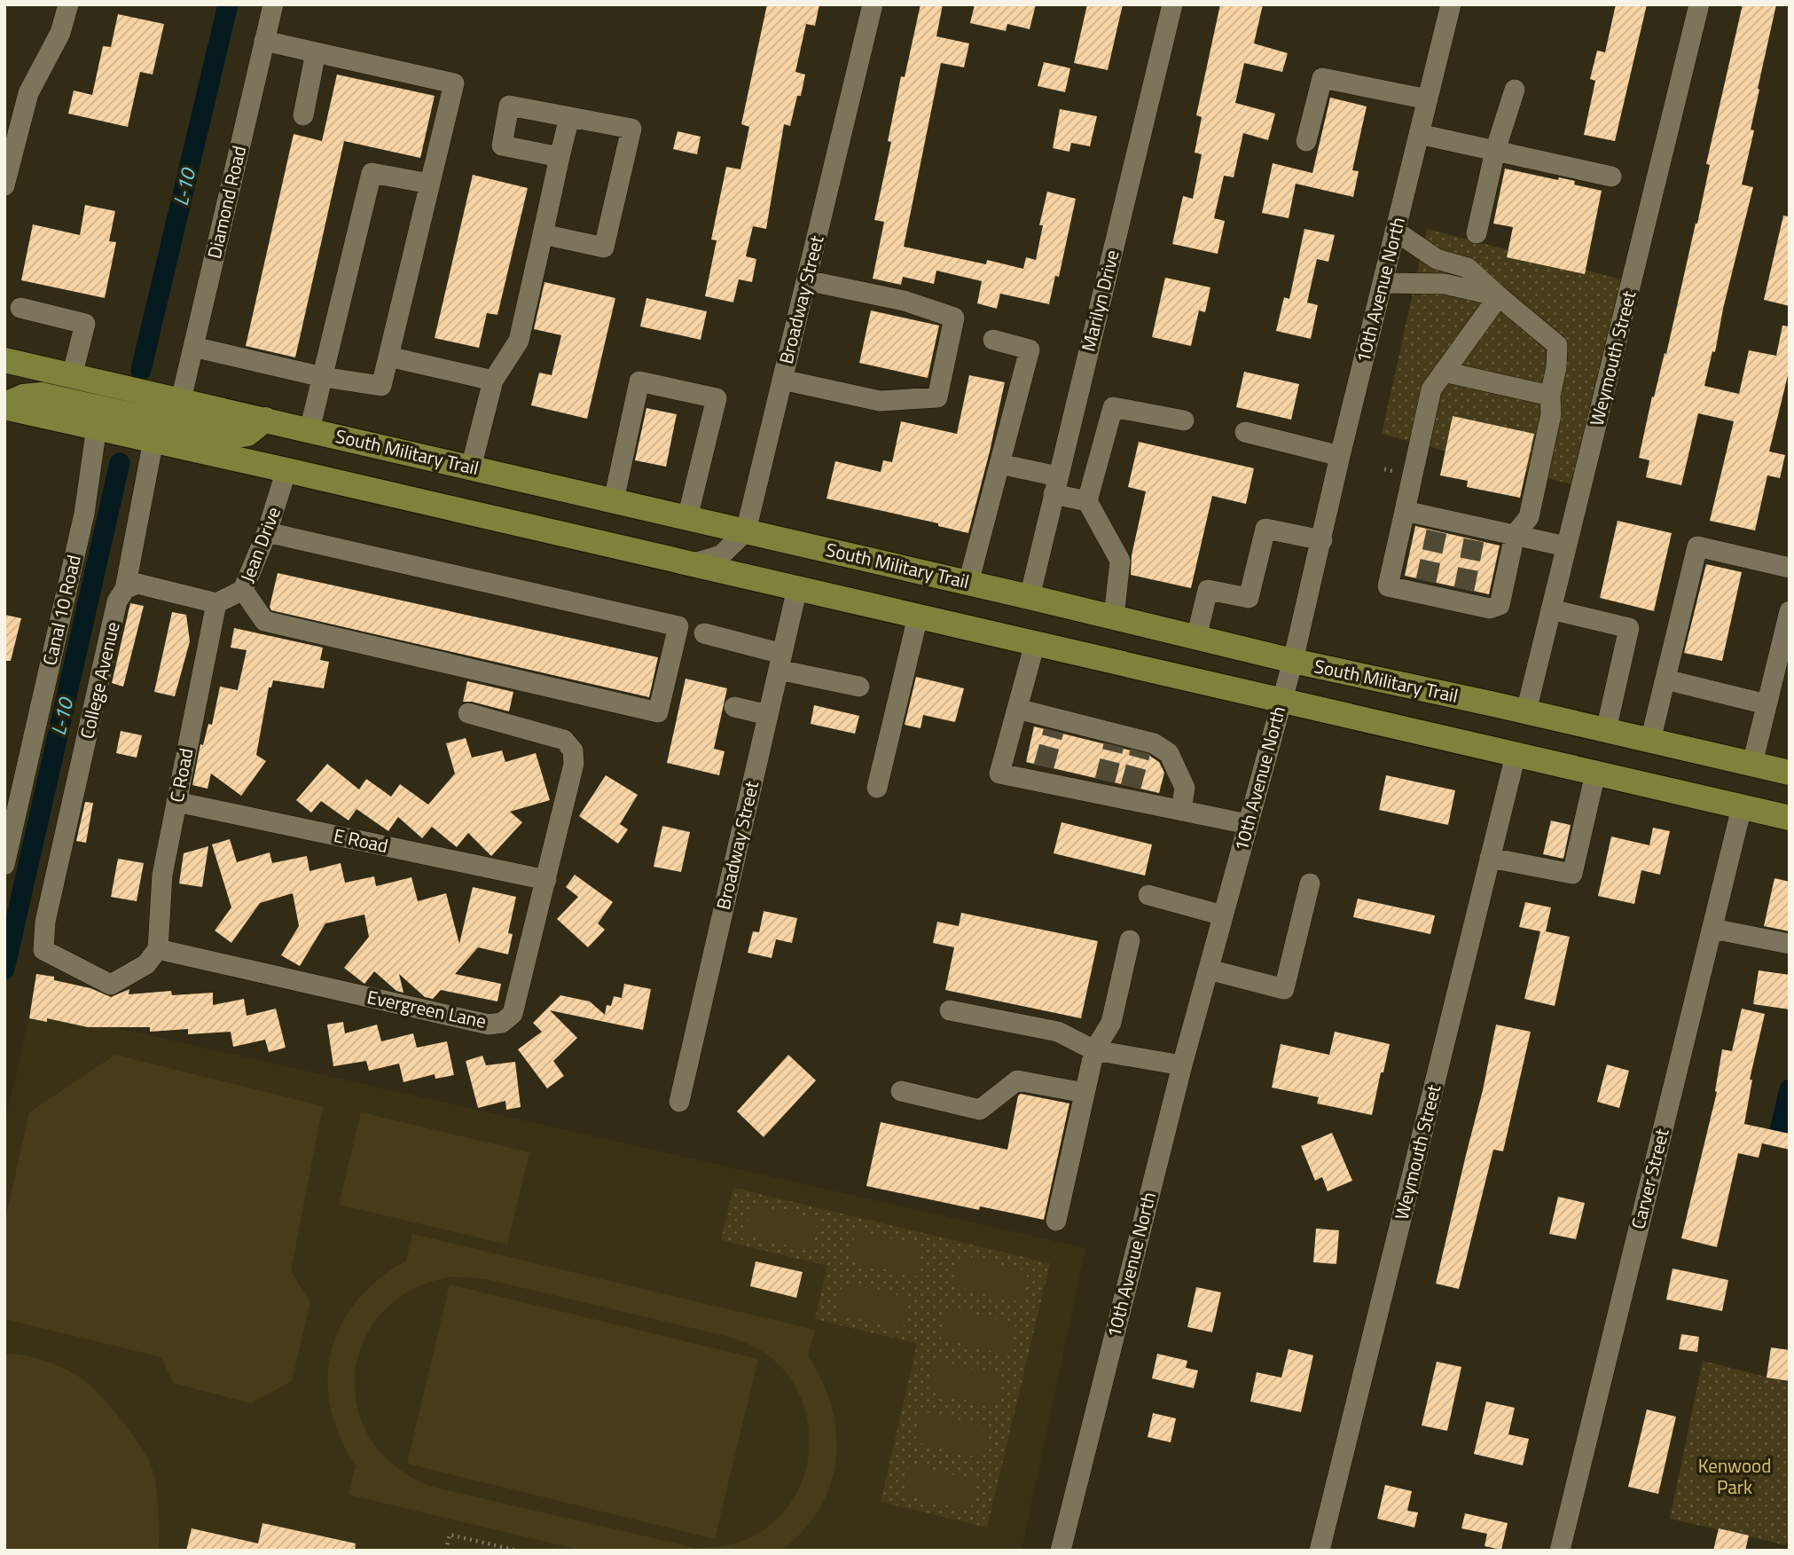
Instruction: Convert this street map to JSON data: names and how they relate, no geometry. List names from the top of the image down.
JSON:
{
  "streets": {
    "main road": ["South Military Trail"],
    "street": [
      "Diamond Road",
      "10th Avenue North",
      "Broadway Street",
      "Marilyn Drive",
      "Weymouth Street",
      "Jean Drive",
      "Canal 10 Road",
      "College Avenue",
      "C Road",
      "E Road",
      "Evergreen Lane",
      "Carver Street"
    ]
  },
  "crossings": [
    ["Diamond Road", "South Military Trail"],
    ["10th Avenue North", "South Military Trail"],
    ["Broadway Street", "South Military Trail"],
    ["Marilyn Drive", "South Military Trail"],
    ["Weymouth Street", "South Military Trail"],
    ["Jean Drive", "C Road"],
    ["College Avenue", "C Road"],
    ["College Avenue", "Evergreen Lane"],
    ["C Road", "E Road"],
    ["C Road", "Evergreen Lane"],
    ["E Road", "Evergreen Lane"]
  ],
  "water": ["L-10"],
  "parks": ["Kenwood Park"]
}
